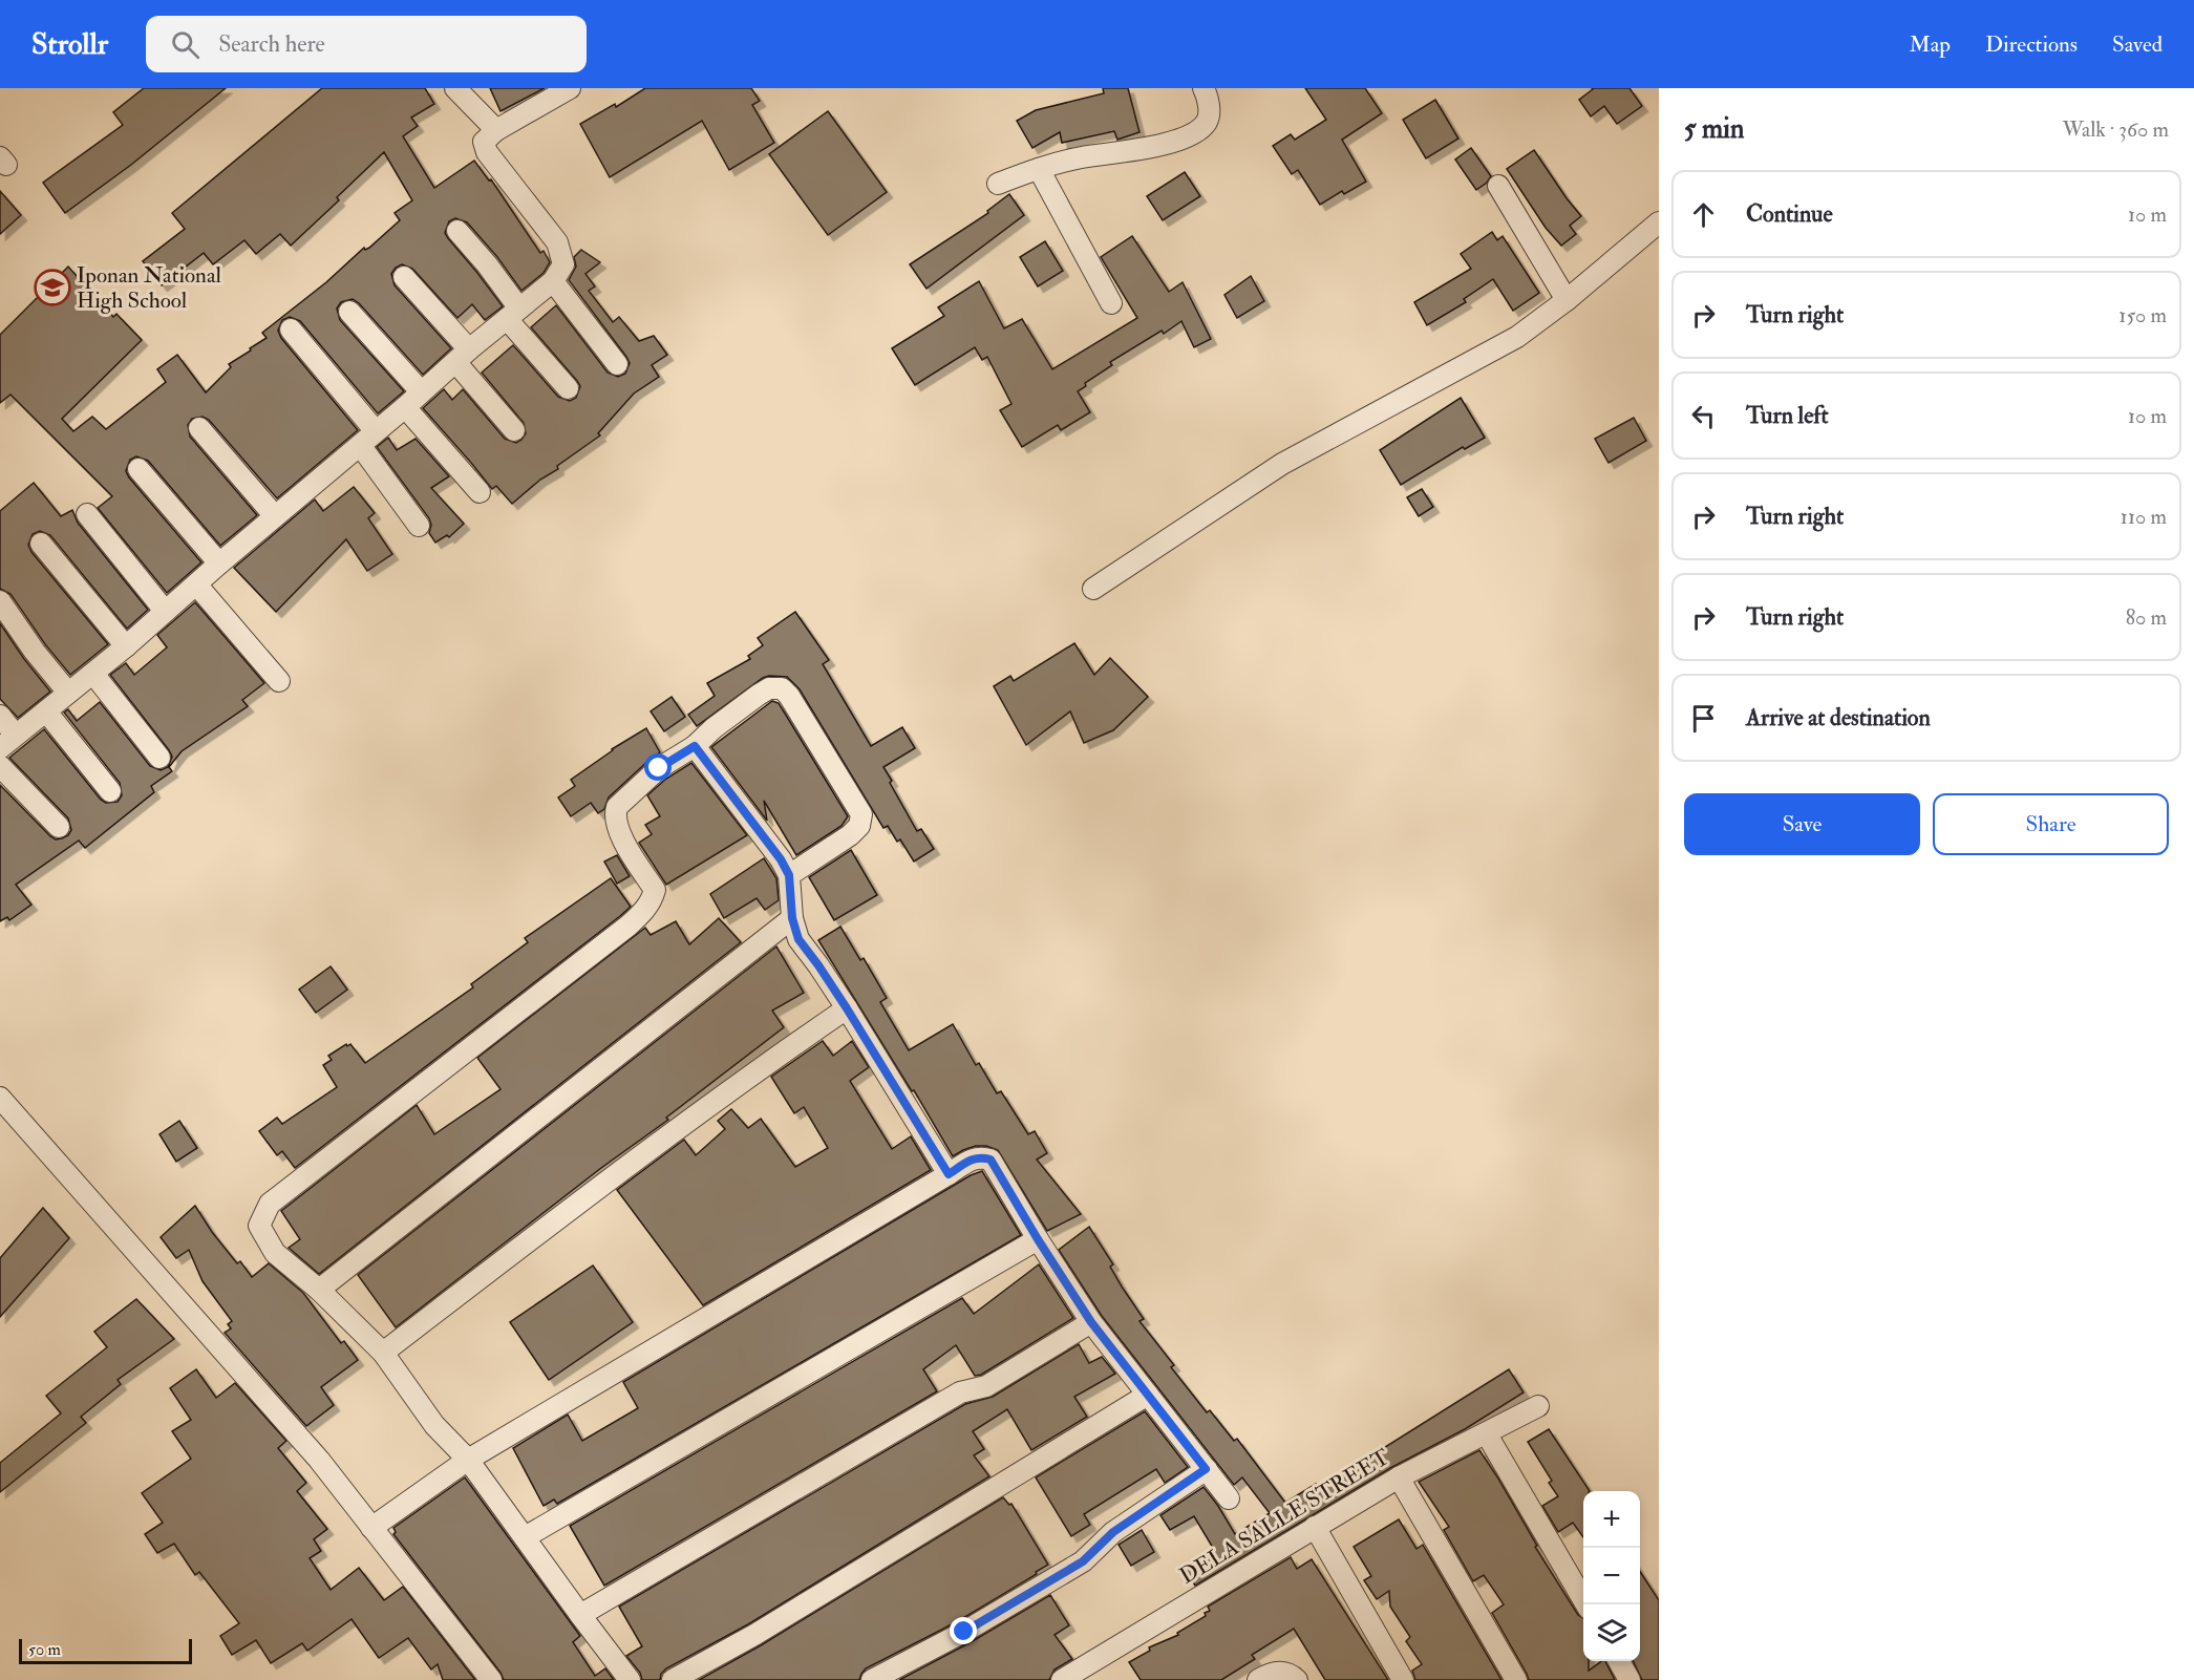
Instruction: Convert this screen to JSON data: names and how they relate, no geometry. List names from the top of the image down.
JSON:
{
  "streets": {
    "street": ["DELA SALLE STREET"]
  },
  "places": {
    "school or university": ["Iponan National High School"]
  },
  "scale_bar": "50 m",
  "page": {
    "header": "Strollr",
    "search": "Search here",
    "nav": ["Map", "Directions", "Saved"],
    "heading": ["5 min", "Walk · 360 m"],
    "list": [
      ["Continue", "10 m"],
      ["Turn right", "150 m"],
      ["Turn left", "10 m"],
      ["Turn right", "110 m"],
      ["Turn right", "80 m"],
      "Arrive at destination"
    ],
    "buttons": ["Save", "Share"],
    "map_buttons": ["+", "−"],
    "scale": "50 m"
  }
}
